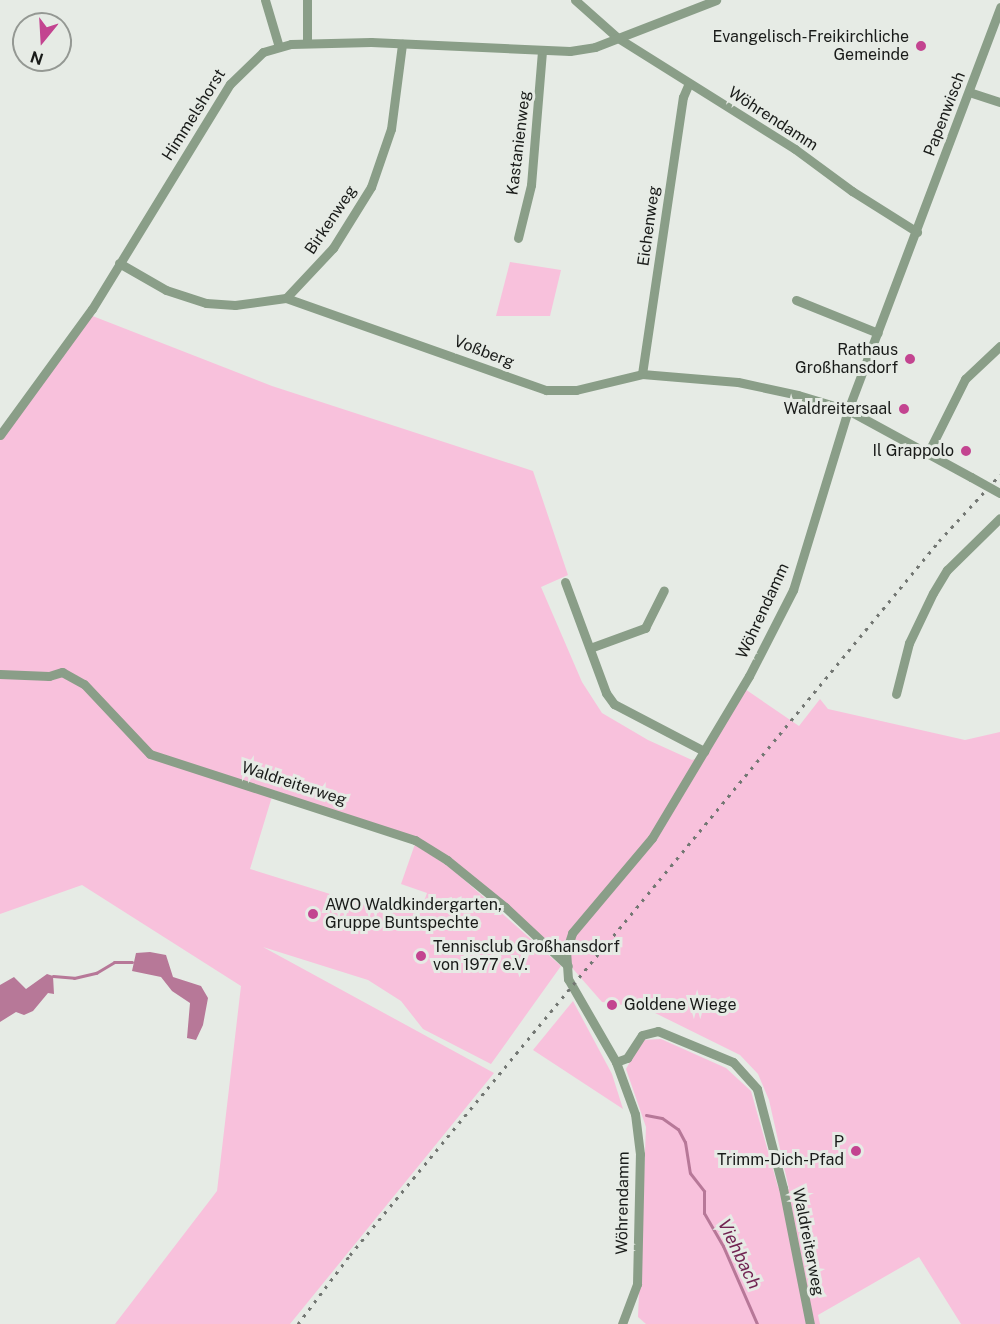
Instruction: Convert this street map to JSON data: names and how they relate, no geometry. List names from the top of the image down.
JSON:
{
  "streets": {
    "street": [
      "Papenwisch",
      "Himmelshorst",
      "Wöhrendamm",
      "Kastanienweg",
      "Birkenweg",
      "Eichenweg",
      "Voßberg",
      "Waldreiterweg"
    ]
  },
  "crossings": [
    ["Papenwisch", "Wöhrendamm"],
    ["Himmelshorst", "Wöhrendamm"],
    ["Himmelshorst", "Kastanienweg"],
    ["Himmelshorst", "Birkenweg"],
    ["Himmelshorst", "Voßberg"],
    ["Wöhrendamm", "Eichenweg"],
    ["Wöhrendamm", "Voßberg"],
    ["Wöhrendamm", "Waldreiterweg"],
    ["Birkenweg", "Voßberg"],
    ["Eichenweg", "Voßberg"]
  ],
  "water": ["Viehbach"],
  "places": [
    "Evangelisch-Freikirchliche Gemeinde",
    "Rathaus Großhansdorf",
    "Waldreitersaal",
    "Il Grappolo",
    "AWO Waldkindergarten, Gruppe Buntspechte",
    "Tennisclub Großhansdorf von 1977 e.V.",
    "Goldene Wiege",
    "P Trimm-Dich-Pfad"
  ],
  "north": "bottom"
}
